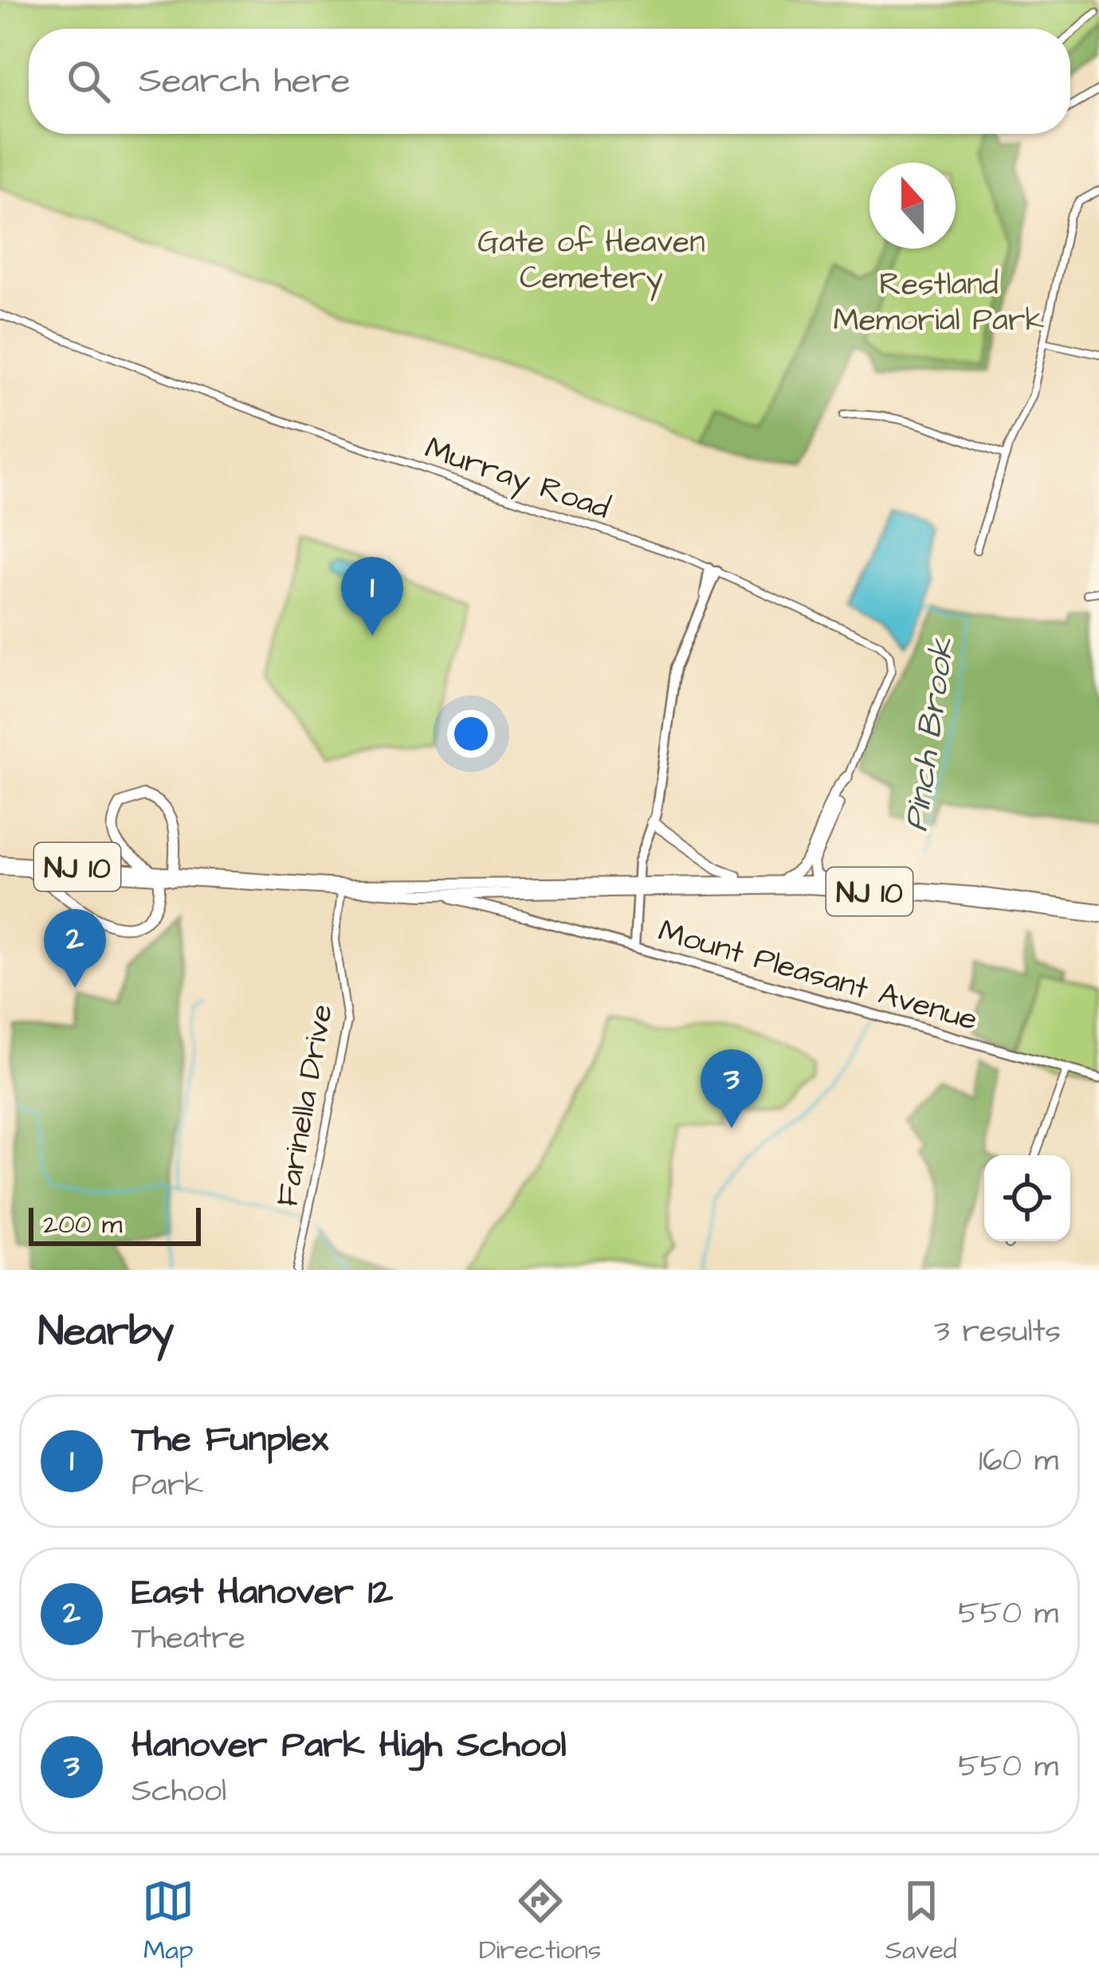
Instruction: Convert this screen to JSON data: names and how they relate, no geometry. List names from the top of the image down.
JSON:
{
  "streets": {
    "main road": ["NJ 10"],
    "street": ["Murray Road", "Mount Pleasant Avenue", "Farinella Drive"]
  },
  "crossings": [
    ["NJ 10", "Farinella Drive"]
  ],
  "water": ["Pinch Brook"],
  "parks": ["Gate of Heaven Cemetery", "Restland Memorial Park"],
  "scale_bar": "200 m",
  "north": "top",
  "page": {
    "search": "Search here",
    "pins": ["1", "2", "3"],
    "scale": "200 m",
    "heading": ["Nearby", "3 results"],
    "list": [
      {
        "mark": "1",
        "name": "The Funplex",
        "note": "Park",
        "value": "160 m"
      },
      {
        "mark": "2",
        "name": "East Hanover 12",
        "note": "Theatre",
        "value": "550 m"
      },
      {
        "mark": "3",
        "name": "Hanover Park High School",
        "note": "School",
        "value": "550 m"
      }
    ],
    "nav": ["Map", "Directions", "Saved"]
  }
}
